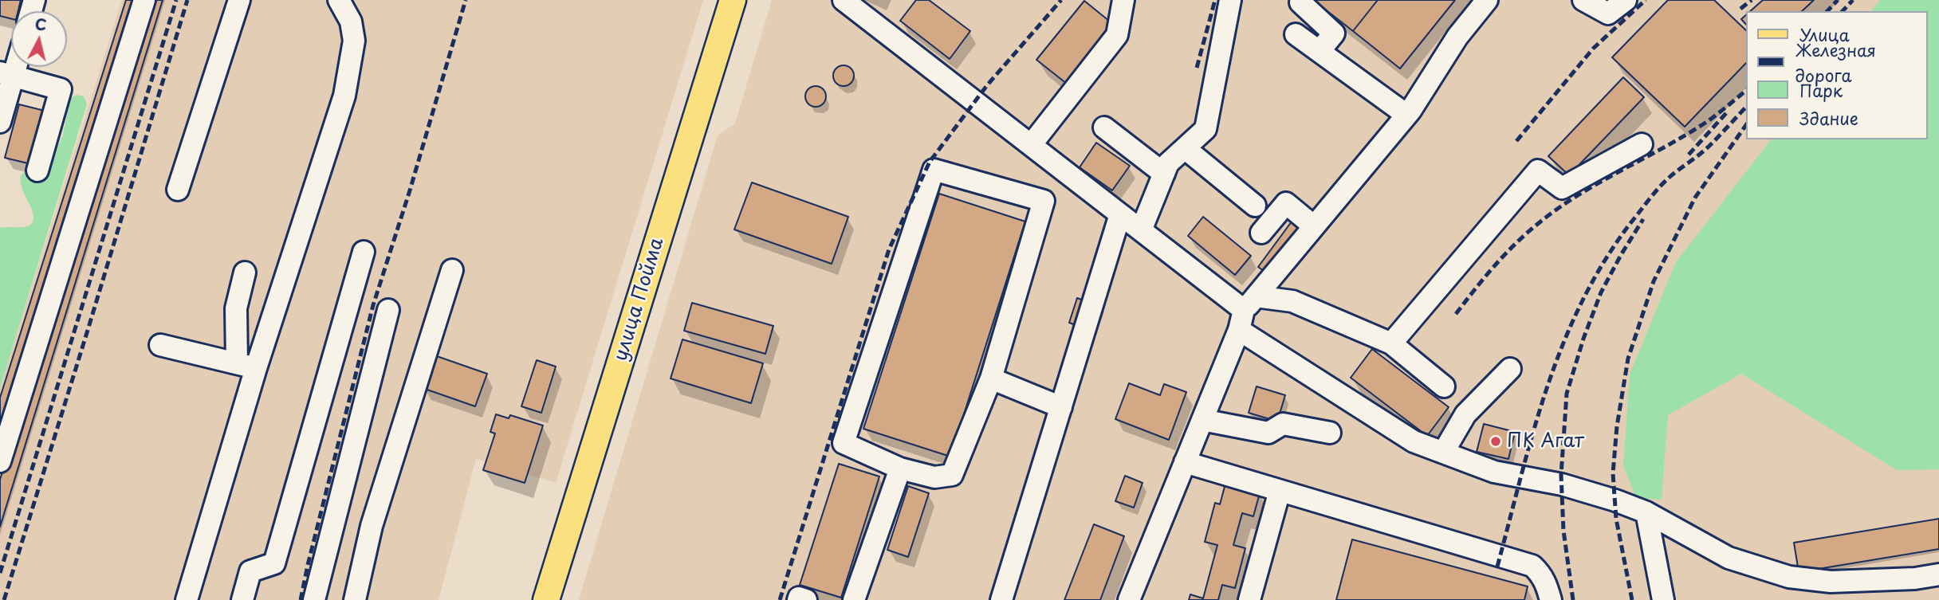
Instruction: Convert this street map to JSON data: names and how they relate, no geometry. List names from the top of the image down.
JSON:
{
  "streets": {
    "main road": ["улица Пойма"]
  },
  "places": ["ПК Агат"],
  "legend": [
    "Улица",
    "Железная дорога",
    "Парк",
    "Здание"
  ],
  "north": "top"
}
